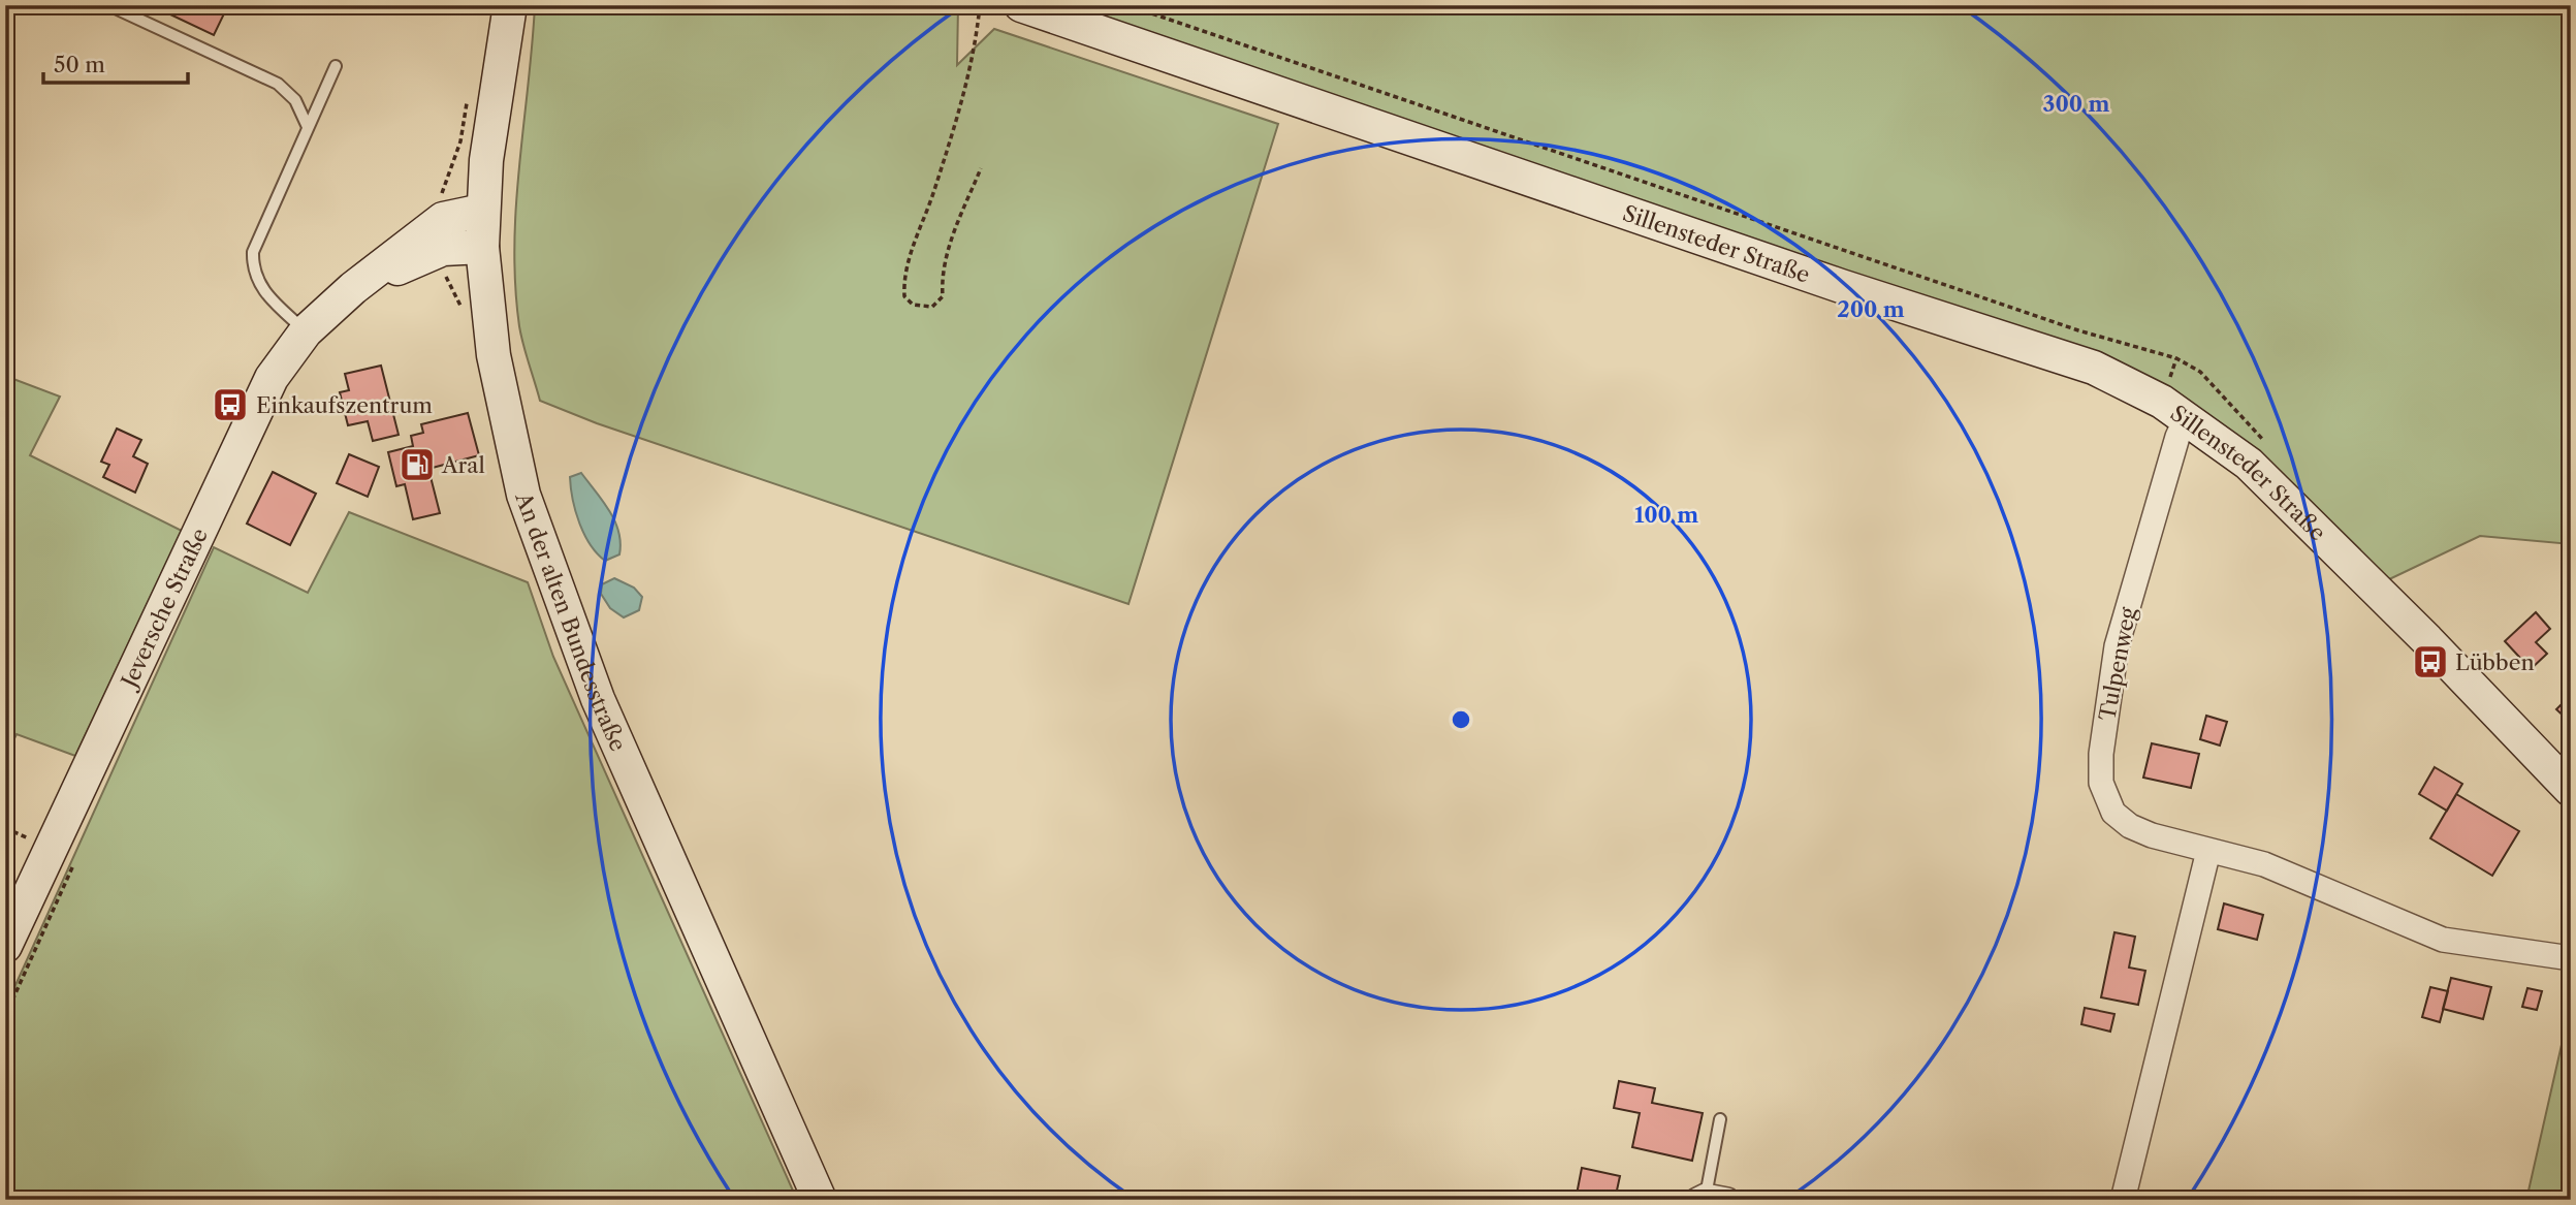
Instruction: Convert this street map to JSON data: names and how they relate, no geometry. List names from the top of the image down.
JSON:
{
  "streets": {
    "street": [
      "Sillensteder Straße",
      "Jeversche Straße",
      "An der alten Bundesstraße",
      "Tulpenweg"
    ]
  },
  "crossings": [
    ["Sillensteder Straße", "Tulpenweg"],
    ["Jeversche Straße", "An der alten Bundesstraße"]
  ],
  "places": {
    "bus stop": ["Einkaufszentrum", "Lübben"],
    "fuel station": ["Aral"]
  },
  "scale_bar": "50 m",
  "rings": ["300 m", "200 m", "100 m"]
}
